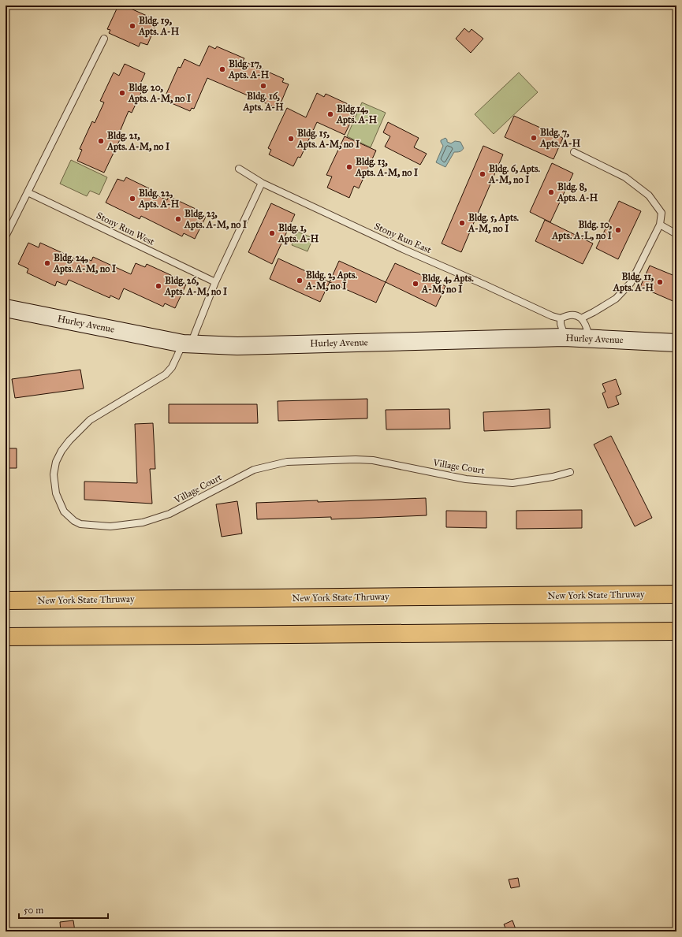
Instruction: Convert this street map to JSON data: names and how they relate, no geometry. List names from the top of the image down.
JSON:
{
  "streets": {
    "highway": ["New York State Thruway"],
    "street": ["Hurley Avenue"],
    "lane": ["Stony Run West", "Stony Run East", "Village Court"]
  },
  "crossings": [
    ["Stony Run West", "Village Court"],
    ["Stony Run East", "Village Court"],
    ["Hurley Avenue", "Village Court"]
  ],
  "places": [
    "Bldg. 19, Apts. A-H",
    "Bldg. 17, Apts. A-H",
    "Bldg. 16, Apts. A-H",
    "Bldg. 20, Apts. A-M, no I",
    "Bldg.14, Apts. A-H",
    "Bldg. 7, Apts. A-H",
    "Bldg. 15, Apts. A-M, no I",
    "Bldg. 21, Apts. A-M, no I",
    "Bldg. 13, Apts. A-M, no I",
    "Bldg. 6, Apts. A-M, no I",
    "Bldg. 8, Apts. A-H",
    "Bldg. 22, Apts. A-H",
    "Bldg. 23, Apts. A-M, no I",
    "Bldg. 5, Apts. A-M, no I",
    "Bldg. 10, Apts. A-L, no I",
    "Bldg. 1, Apts. A-H",
    "Bldg. 24, Apts. A-M, no I",
    "Bldg. 2, Apts. A-M, no I",
    "Bldg. 11, Apts. A-H",
    "Bldg. 4, Apts. A-M, no I",
    "Bldg. 26, Apts. A-M, no I"
  ],
  "scale_bar": "50 m"
}
